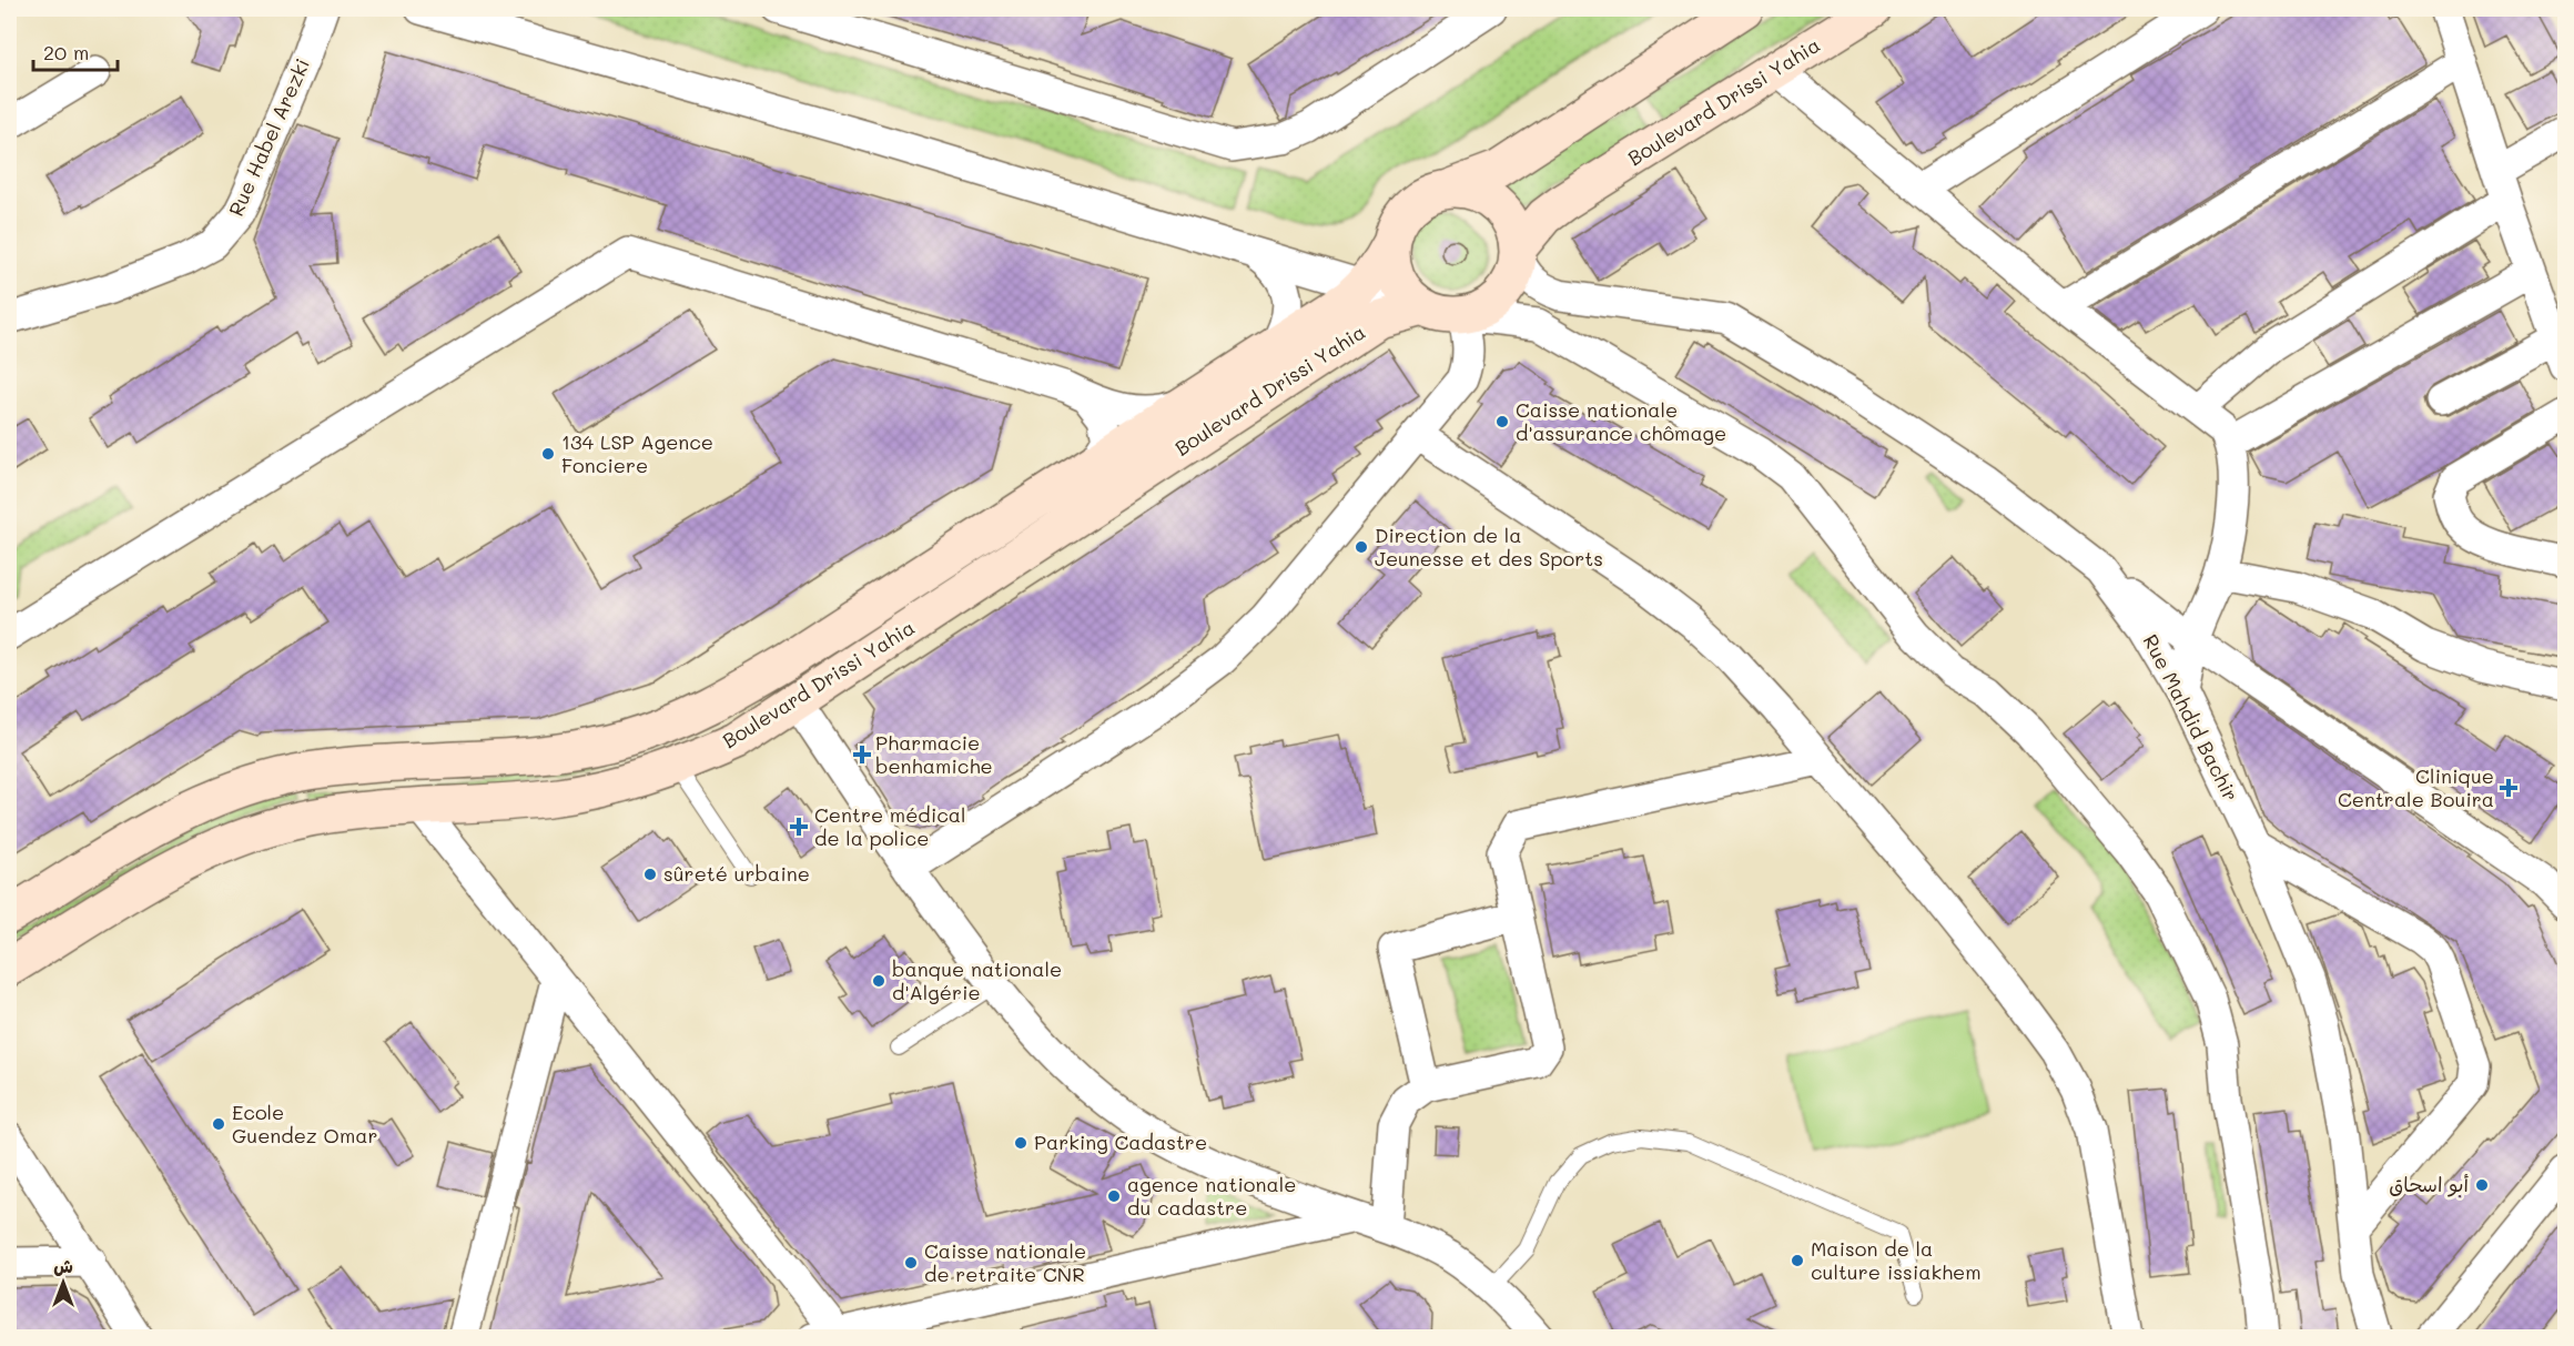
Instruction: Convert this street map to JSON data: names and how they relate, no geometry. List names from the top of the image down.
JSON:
{
  "streets": {
    "main road": ["Boulevard Drissi Yahia"],
    "street": ["Rue Habel Arezki", "Rue Mahdid Bachir"]
  },
  "crossings": [
    ["Boulevard Drissi Yahia", "Rue Mahdid Bachir"]
  ],
  "places": {
    "other": [
      "Caisse nationale d'assurance chômage",
      "134 LSP Agence Fonciere",
      "Direction de la Jeunesse et des Sports",
      "sûreté urbaine",
      "banque nationale d'Algérie",
      "Ecole Guendez Omar",
      "Parking Cadastre",
      "أبو اسحاق",
      "agence nationale du cadastre",
      "Maison de la culture issiakhem",
      "Caisse nationale de retraite CNR"
    ],
    "health": ["Pharmacie benhamiche", "Clinique Centrale Bouira", "Centre médical de la police"]
  },
  "scale_bar": "20 m",
  "north": "top"
}
